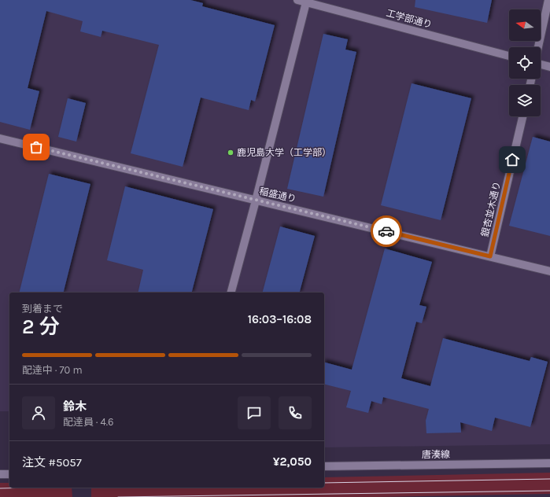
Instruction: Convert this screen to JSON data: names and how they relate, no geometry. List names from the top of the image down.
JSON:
{
  "streets": {
    "street": [
      "工学部通り",
      "稲盛通り",
      "銀杏並木通り",
      "唐湊線"
    ]
  },
  "crossings": [
    ["稲盛通り", "銀杏並木通り"]
  ],
  "places": ["鹿児島大学（工学部）"],
  "north": "left",
  "page": {
    "heading": ["2 分", "到着まで", "16:03–16:08"],
    "panel": [
      "鈴木",
      "配達員 · 4.6",
      "注文 #5057",
      "¥2,050"
    ],
    "bar": "配達中 · 70 m"
  }
}
